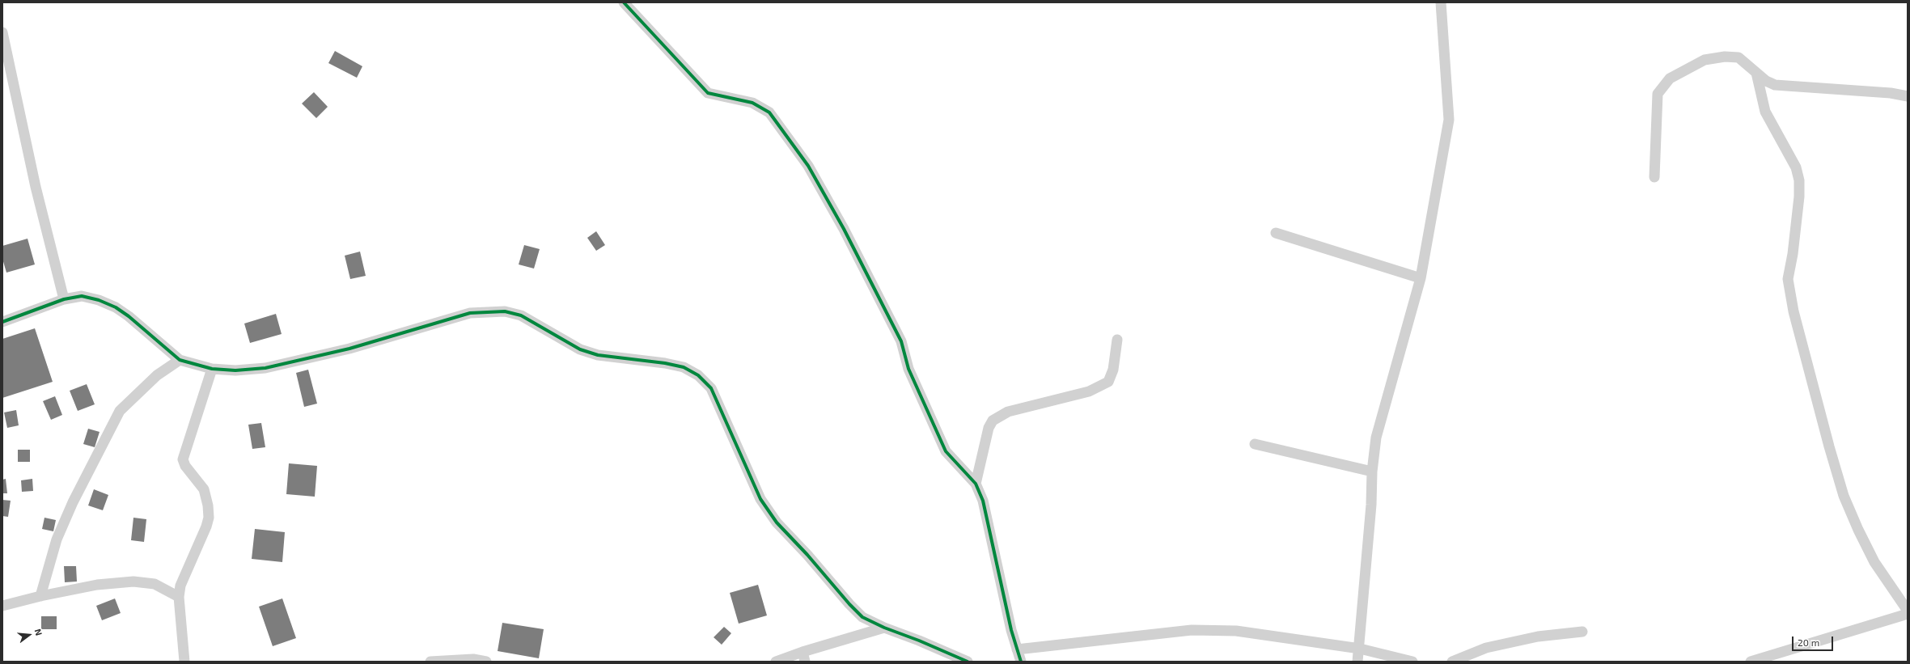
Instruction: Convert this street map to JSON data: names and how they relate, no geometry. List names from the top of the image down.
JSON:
{
  "scale_bar": "20 m",
  "north": "right"
}
